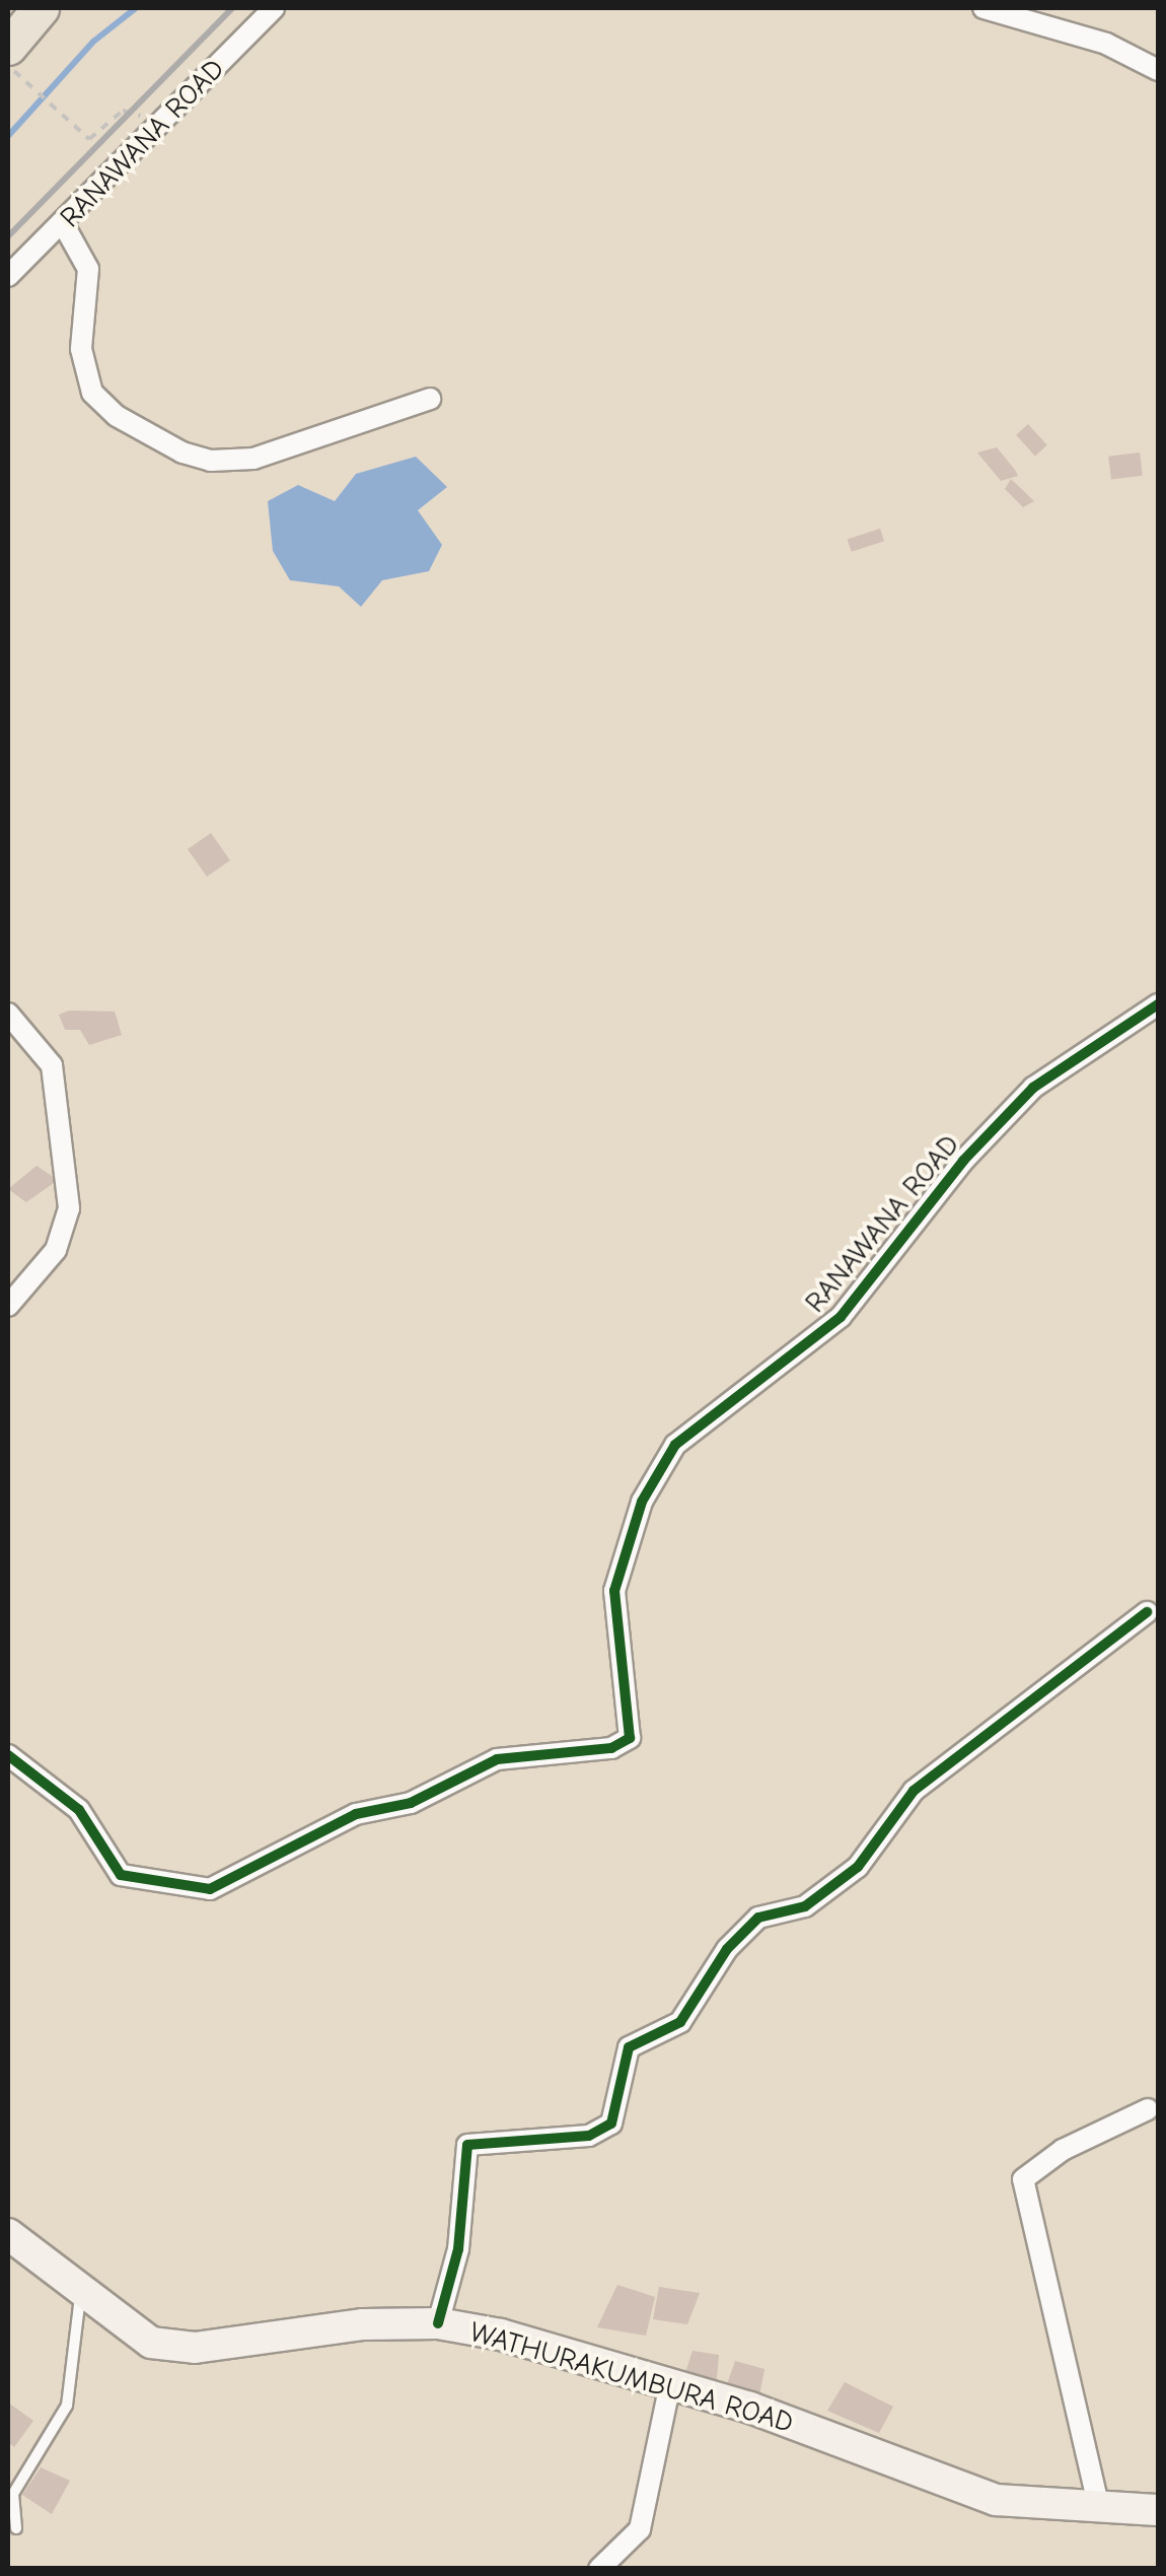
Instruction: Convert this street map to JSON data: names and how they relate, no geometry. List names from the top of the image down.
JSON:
{
  "streets": {
    "main road": ["WATHURAKUMBURA ROAD"],
    "street": ["RANAWANA ROAD"]
  }
}
